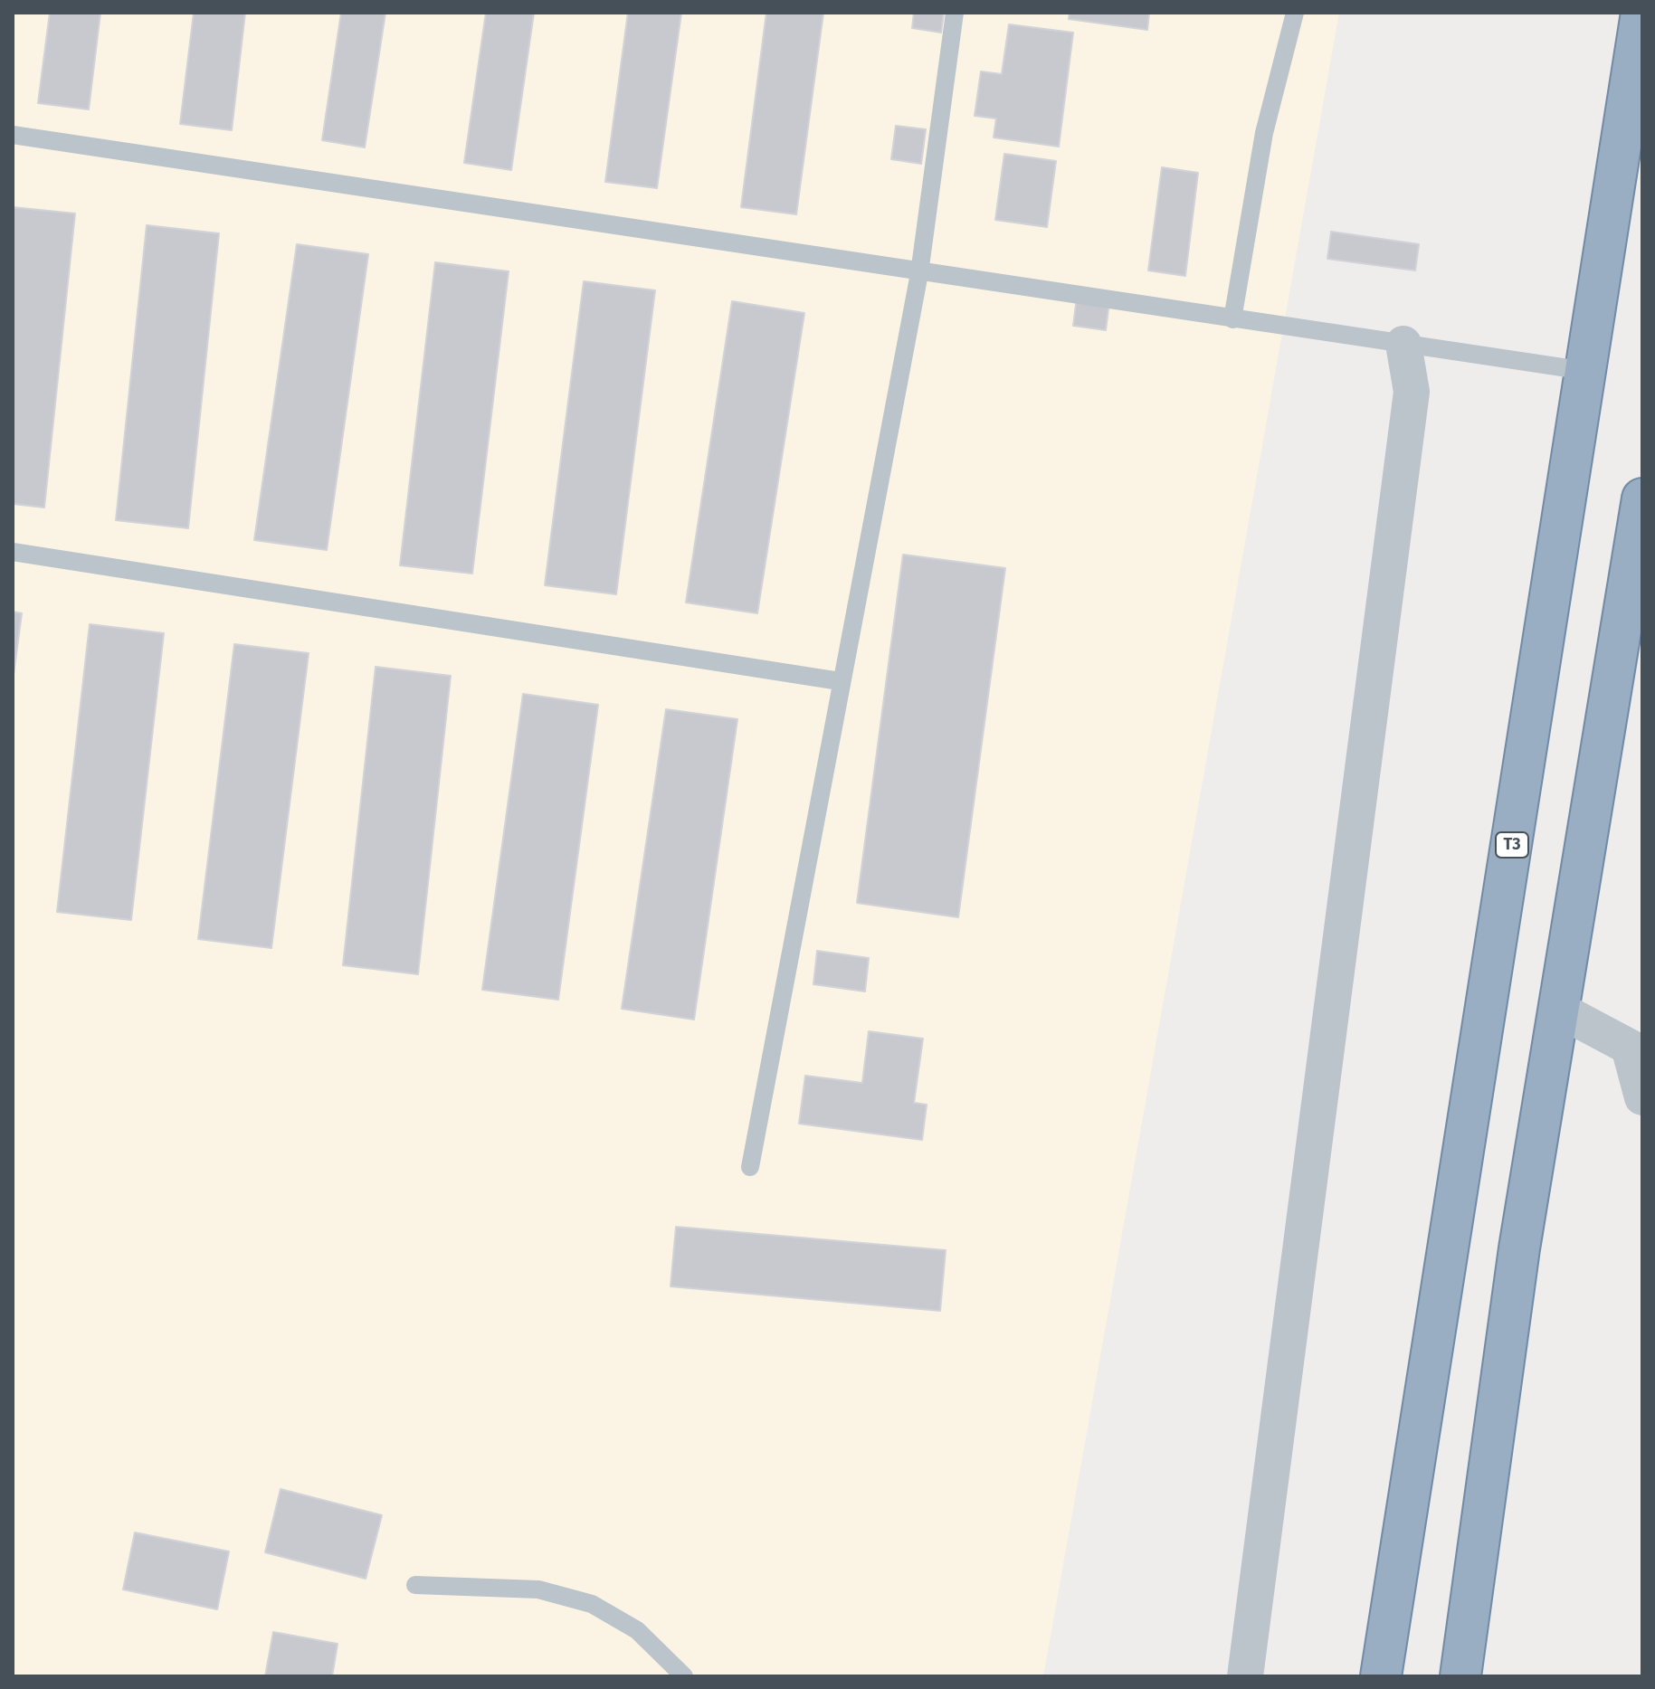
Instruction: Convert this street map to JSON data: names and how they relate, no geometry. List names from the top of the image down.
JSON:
{
  "streets": {
    "highway": ["T3"]
  }
}
